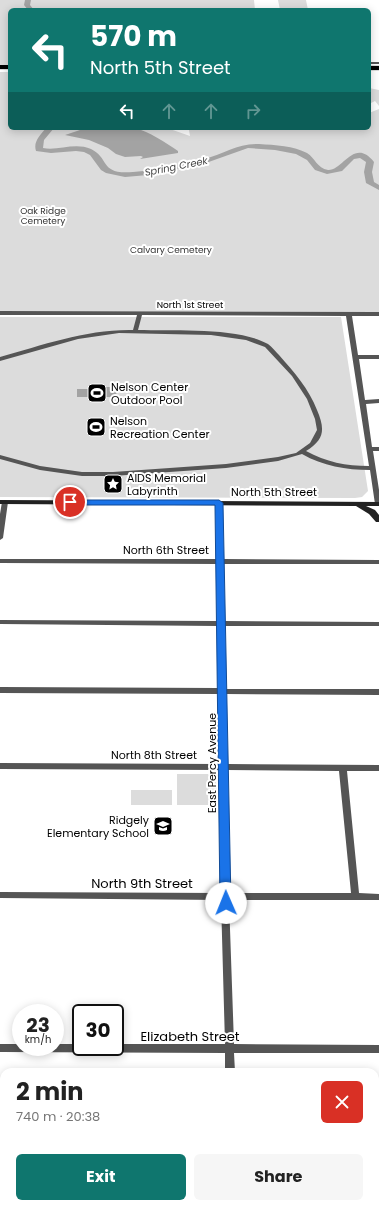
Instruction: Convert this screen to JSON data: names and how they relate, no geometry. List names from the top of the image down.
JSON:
{
  "streets": {
    "main road": ["North 5th Street"],
    "street": [
      "North 1st Street",
      "North 6th Street",
      "North 8th Street",
      "East Percy Avenue",
      "North 9th Street",
      "Elizabeth Street"
    ]
  },
  "crossings": [
    ["North 5th Street", "East Percy Avenue"],
    ["North 6th Street", "East Percy Avenue"],
    ["North 8th Street", "East Percy Avenue"],
    ["East Percy Avenue", "North 9th Street"],
    ["East Percy Avenue", "Elizabeth Street"]
  ],
  "water": ["Spring Creek"],
  "parks": ["Oak Ridge Cemetery", "Calvary Cemetery"],
  "places": {
    "sports": ["Nelson Center Outdoor Pool", "Nelson Recreation Center"],
    "place": ["AIDS Memorial Labyrinth"],
    "school or university": ["Ridgely Elementary School"]
  },
  "page": {
    "turn": ["570 m", "North 5th Street"],
    "speed": "23 km/h",
    "limit": "30",
    "heading": ["2 min", "740 m · 20:38"],
    "buttons": ["Exit", "Share"]
  }
}
